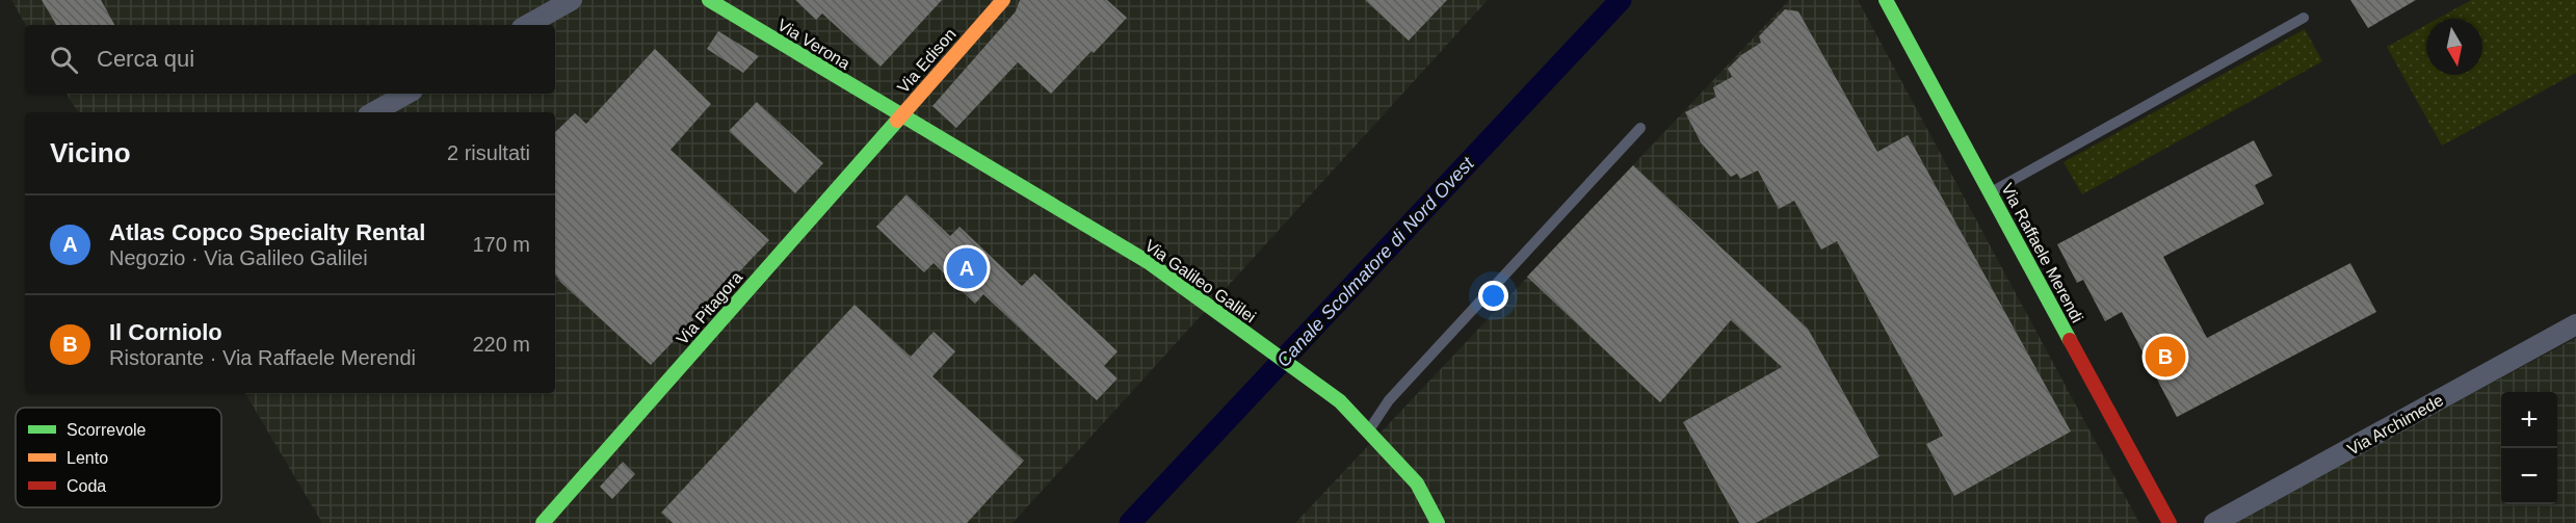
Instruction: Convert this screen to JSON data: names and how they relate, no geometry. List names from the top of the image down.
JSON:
{
  "streets": {
    "street": [
      "Via Verona",
      "Via Edison",
      "Via Raffaele Merendi",
      "Via Galileo Galilei",
      "Via Pitagora",
      "Via Archimede"
    ]
  },
  "crossings": [
    ["Via Verona", "Via Edison"],
    ["Via Verona", "Via Galileo Galilei"],
    ["Via Verona", "Via Pitagora"],
    ["Via Edison", "Via Galileo Galilei"],
    ["Via Edison", "Via Pitagora"],
    ["Via Galileo Galilei", "Via Pitagora"]
  ],
  "water": ["Canale Scolmatore di Nord Ovest"],
  "legend": ["Scorrevole", "Lento", "Coda"],
  "north": "bottom",
  "page": {
    "search": "Cerca qui",
    "heading": ["Vicino", "2 risultati"],
    "list": [
      {
        "mark": "A",
        "name": "Atlas Copco Specialty Rental",
        "note": "Negozio · Via Galileo Galilei",
        "value": "170 m"
      },
      {
        "mark": "B",
        "name": "Il Corniolo",
        "note": "Ristorante · Via Raffaele Merendi",
        "value": "220 m"
      }
    ],
    "pins": ["A", "B"],
    "map_buttons": ["+", "−"]
  }
}
